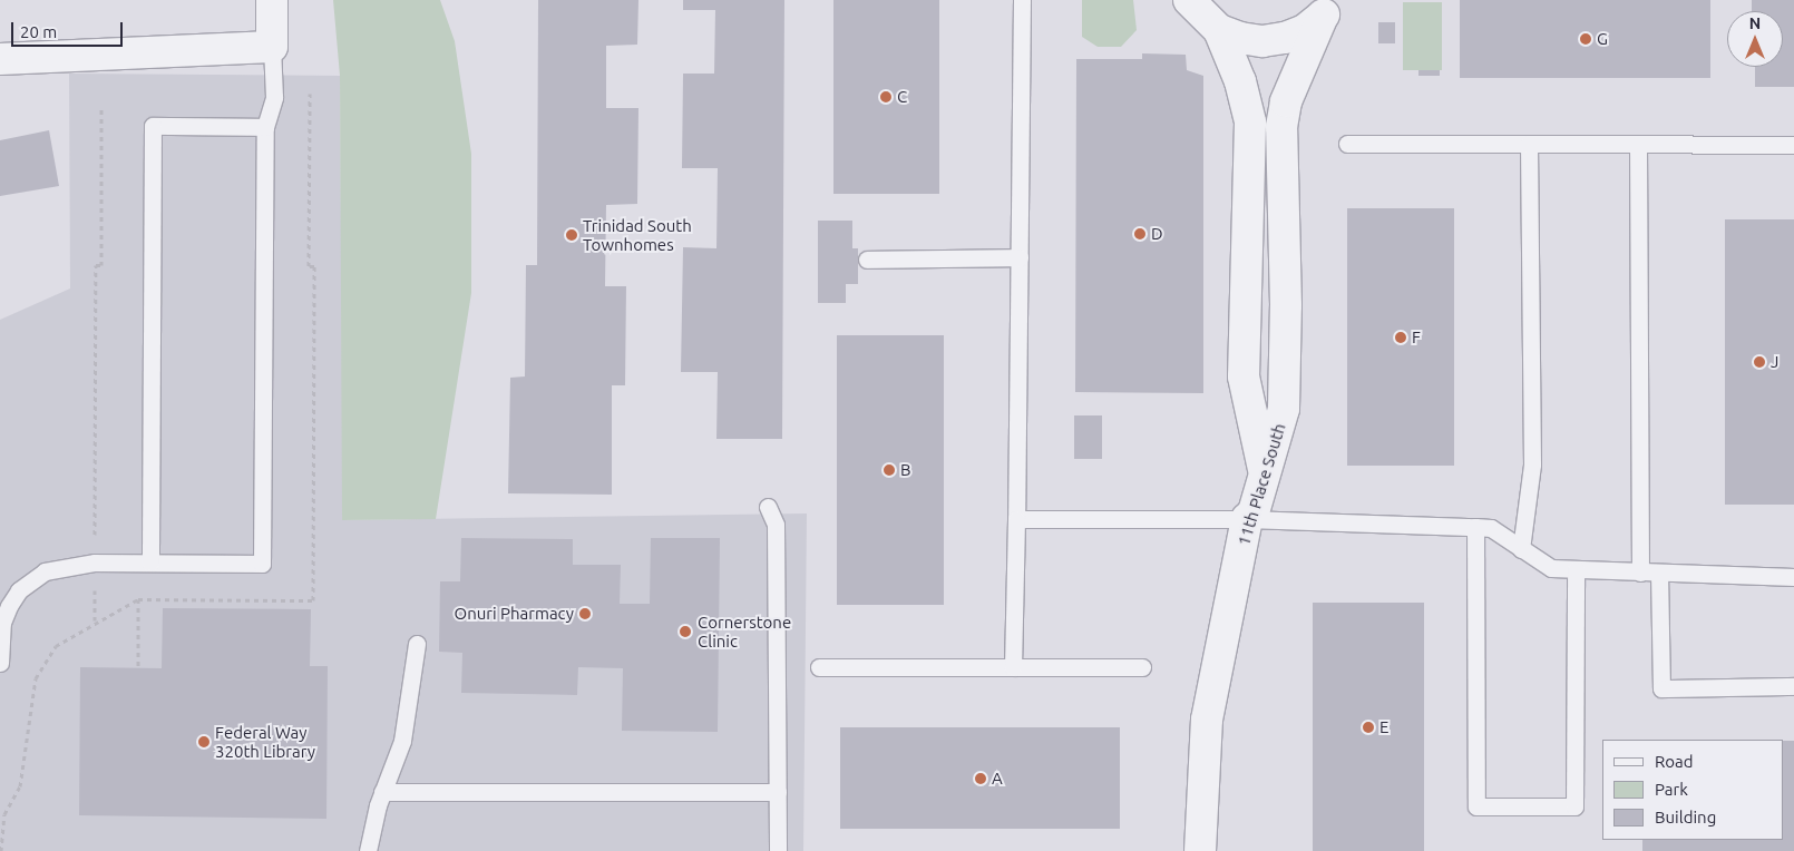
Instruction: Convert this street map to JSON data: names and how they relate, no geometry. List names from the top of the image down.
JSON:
{
  "streets": {
    "street": ["11th Place South"]
  },
  "places": [
    "G",
    "C",
    "D",
    "Trinidad South Townhomes",
    "F",
    "J",
    "B",
    "Onuri Pharmacy",
    "Cornerstone Clinic",
    "E",
    "Federal Way 320th Library",
    "A"
  ],
  "legend": ["Road", "Park", "Building"],
  "scale_bar": "20 m",
  "north": "top"
}
